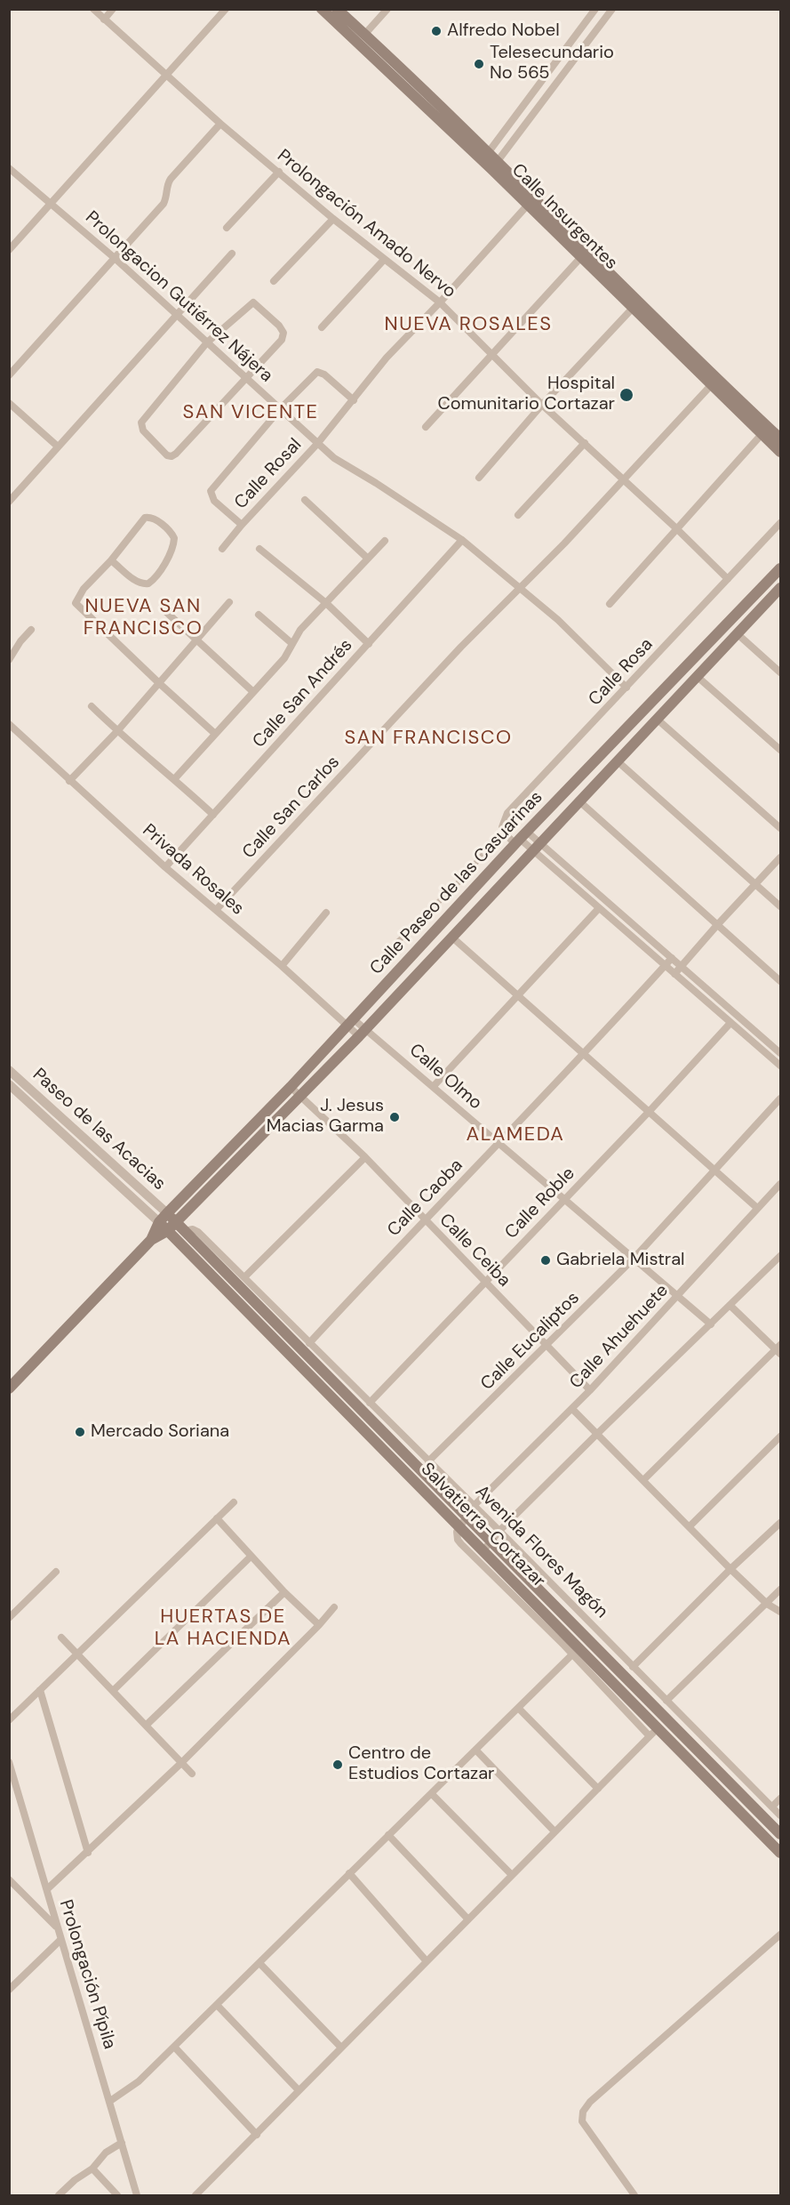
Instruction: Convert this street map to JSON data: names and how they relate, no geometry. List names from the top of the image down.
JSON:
{
  "streets": {
    "main road": ["Calle Insurgentes", "Calle Paseo de las Casuarinas", "Salvatierra-Cortazar"],
    "street": [
      "Prolongación Amado Nervo",
      "Prolongacion Gutiérrez Nájera",
      "Calle Rosal",
      "Calle Rosa",
      "Calle San Andrés",
      "Calle San Carlos",
      "Privada Rosales",
      "Calle Olmo",
      "Paseo de las Acacias",
      "Calle Caoba",
      "Calle Roble",
      "Calle Ceiba",
      "Calle Ahuehuete",
      "Calle Eucaliptos",
      "Avenida Flores Magón",
      "Prolongación Pípila"
    ]
  },
  "crossings": [
    ["Calle Insurgentes", "Calle Rosal"],
    ["Calle Insurgentes", "Calle San Carlos"],
    ["Prolongación Amado Nervo", "Calle Rosal"],
    ["Prolongación Amado Nervo", "Calle Rosa"],
    ["Prolongación Amado Nervo", "Calle San Carlos"],
    ["Prolongacion Gutiérrez Nájera", "Calle Rosal"],
    ["Prolongacion Gutiérrez Nájera", "Calle Rosa"],
    ["Prolongacion Gutiérrez Nájera", "Calle San Andrés"],
    ["Prolongacion Gutiérrez Nájera", "Calle San Carlos"],
    ["Calle Rosa", "Calle Paseo de las Casuarinas"],
    ["Calle San Andrés", "Privada Rosales"],
    ["Calle San Carlos", "Privada Rosales"],
    ["Privada Rosales", "Calle Paseo de las Casuarinas"],
    ["Privada Rosales", "Calle Olmo"],
    ["Calle Paseo de las Casuarinas", "Calle Olmo"],
    ["Calle Paseo de las Casuarinas", "Paseo de las Acacias"],
    ["Calle Paseo de las Casuarinas", "Calle Ceiba"],
    ["Calle Paseo de las Casuarinas", "Salvatierra-Cortazar"],
    ["Calle Olmo", "Calle Caoba"],
    ["Calle Olmo", "Calle Roble"],
    ["Calle Olmo", "Calle Ahuehuete"],
    ["Calle Olmo", "Calle Eucaliptos"],
    ["Paseo de las Acacias", "Salvatierra-Cortazar"],
    ["Calle Caoba", "Calle Ceiba"],
    ["Calle Caoba", "Avenida Flores Magón"],
    ["Calle Roble", "Calle Ceiba"],
    ["Calle Roble", "Avenida Flores Magón"],
    ["Calle Ceiba", "Calle Ahuehuete"],
    ["Calle Ceiba", "Calle Eucaliptos"],
    ["Calle Ahuehuete", "Avenida Flores Magón"],
    ["Calle Eucaliptos", "Avenida Flores Magón"],
    ["Salvatierra-Cortazar", "Avenida Flores Magón"]
  ],
  "districts": [
    "NUEVA ROSALES",
    "SAN VICENTE",
    "NUEVA SAN FRANCISCO",
    "SAN FRANCISCO",
    "ALAMEDA",
    "HUERTAS DE LA HACIENDA"
  ],
  "places": [
    "Alfredo Nobel",
    "Telesecundario No 565",
    "Hospital Comunitario Cortazar",
    "J. Jesus Macias Garma",
    "Gabriela Mistral",
    "Mercado Soriana",
    "Centro de Estudios Cortazar"
  ]
}
